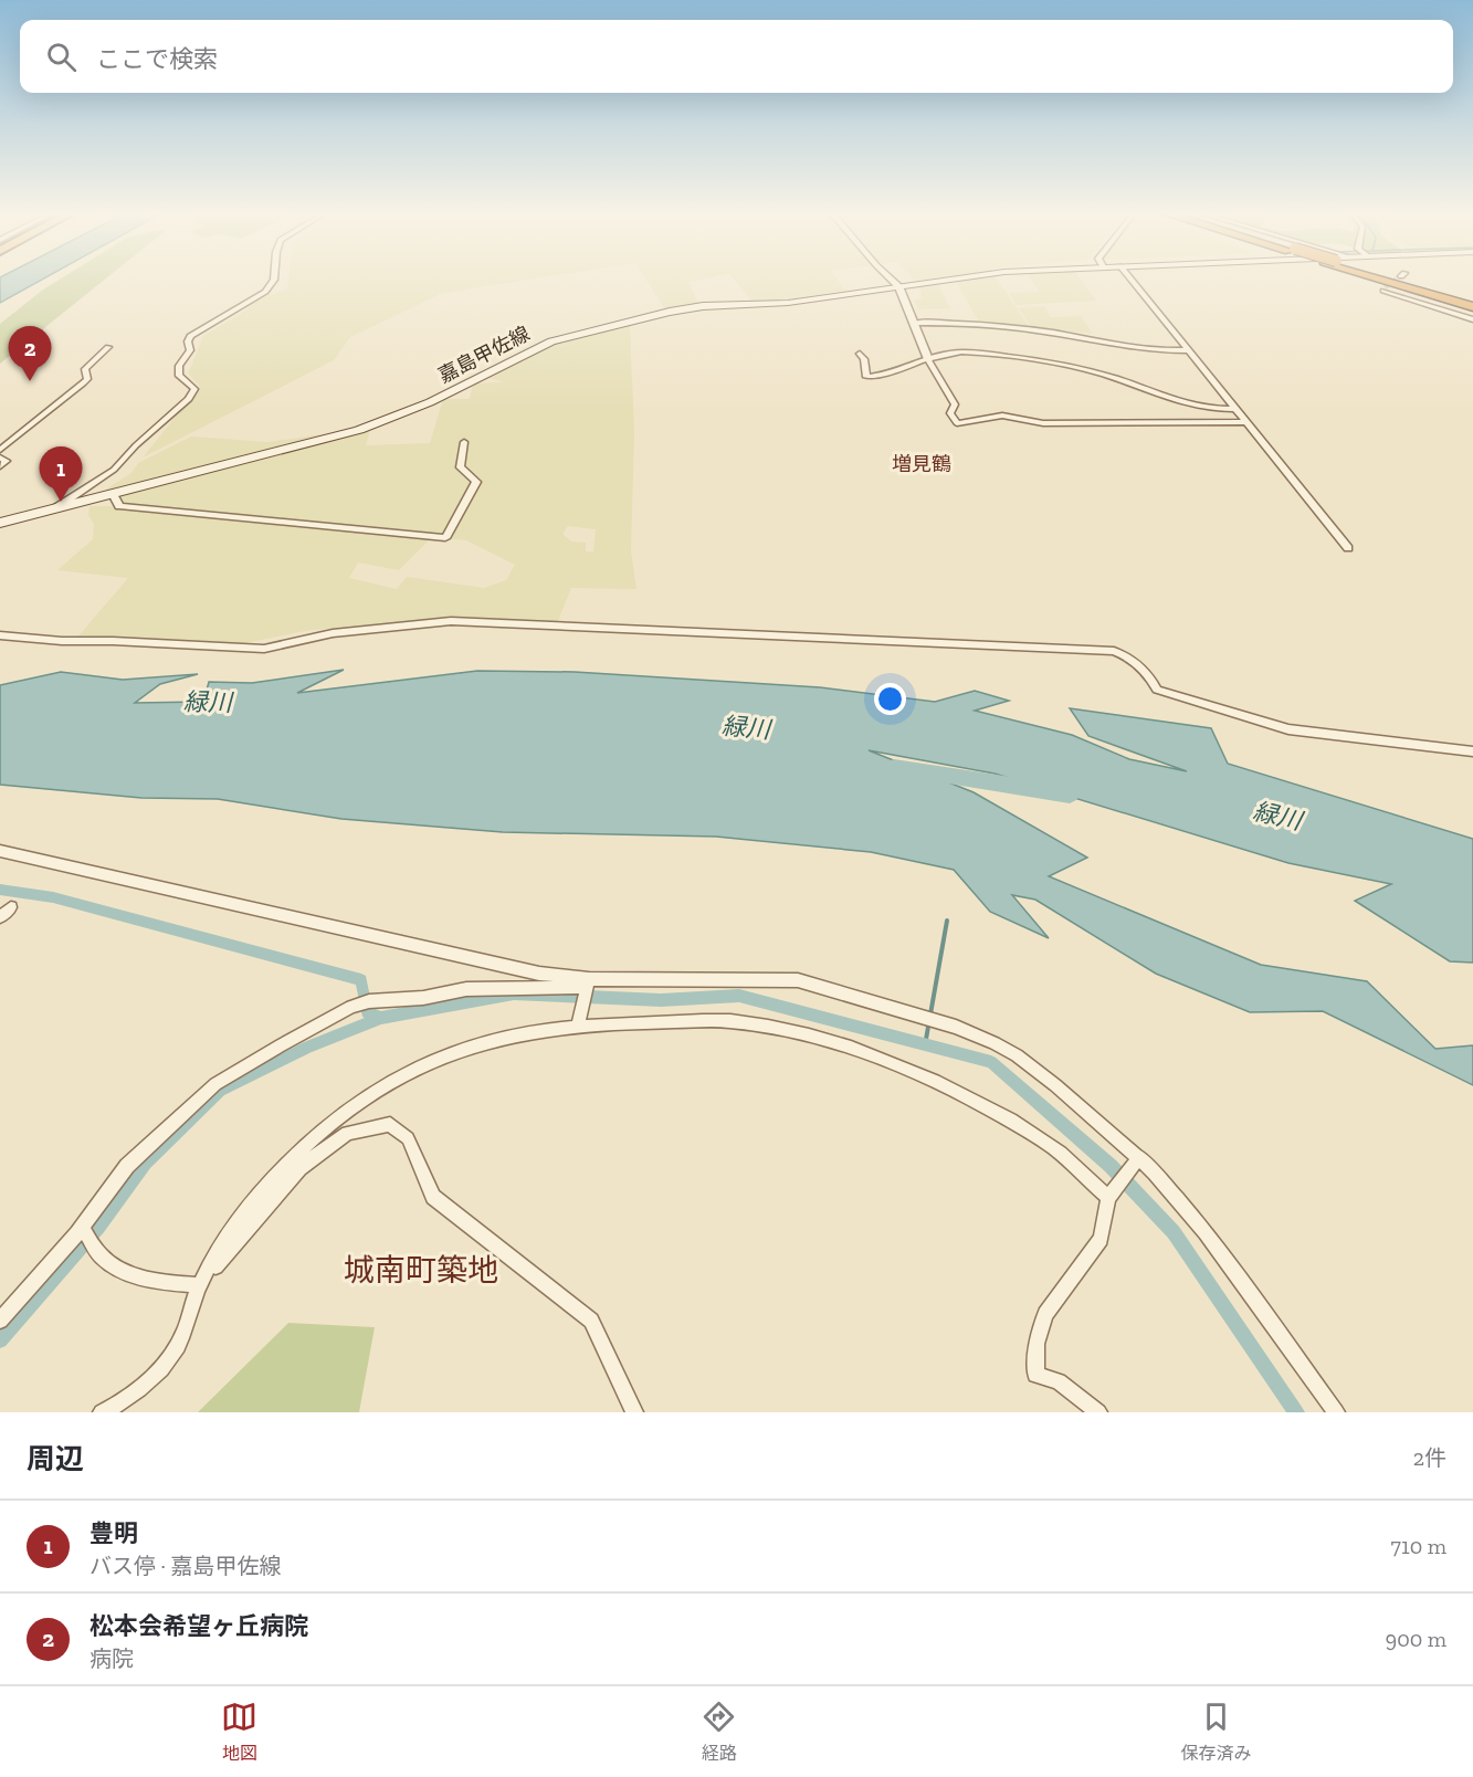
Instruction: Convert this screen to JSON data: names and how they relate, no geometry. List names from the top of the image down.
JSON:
{
  "streets": {
    "main road": ["嘉島甲佐線"]
  },
  "districts": ["増見鶴", "城南町築地"],
  "water": ["緑川"],
  "page": {
    "search": "ここで検索",
    "pins": ["2", "1"],
    "heading": ["周辺", "2件"],
    "list": [
      {
        "mark": "1",
        "name": "豊明",
        "note": "バス停 · 嘉島甲佐線",
        "value": "710 m"
      },
      {
        "mark": "2",
        "name": "松本会希望ヶ丘病院",
        "note": "病院",
        "value": "900 m"
      }
    ],
    "nav": ["地図", "経路", "保存済み"]
  }
}
